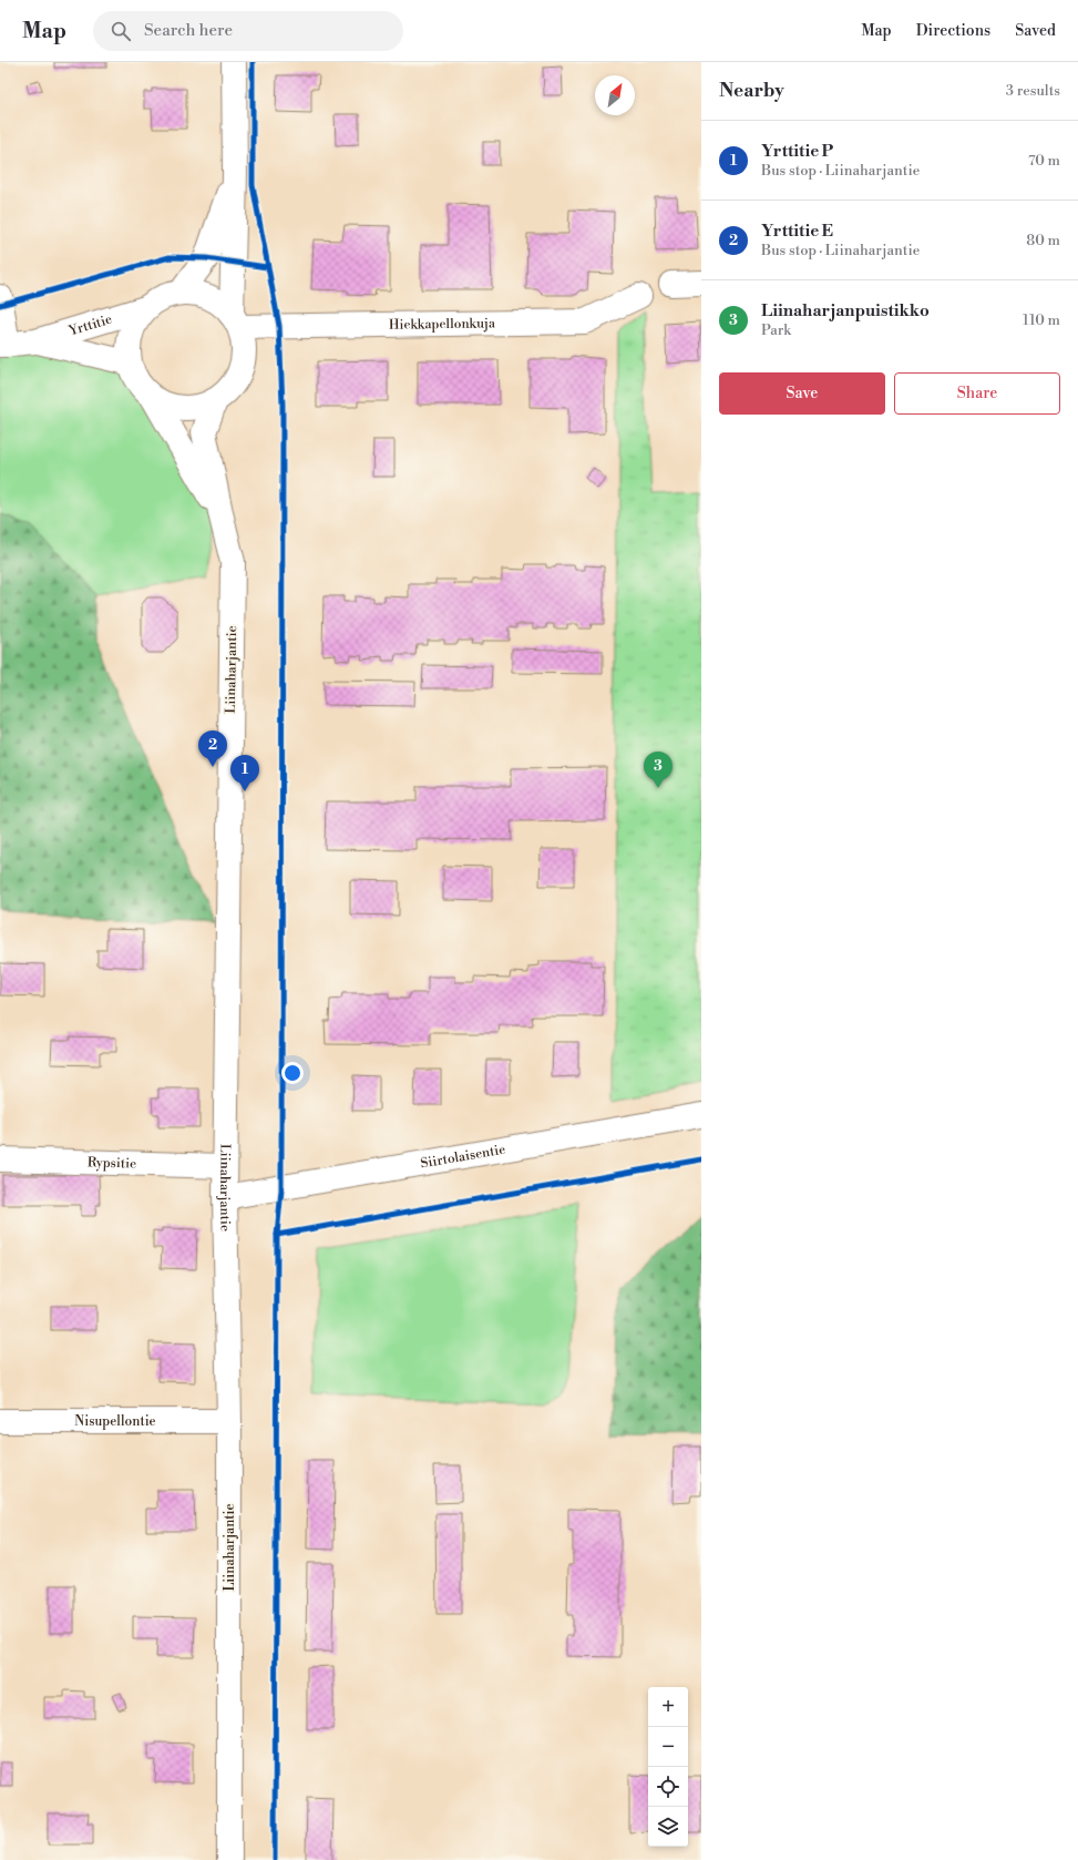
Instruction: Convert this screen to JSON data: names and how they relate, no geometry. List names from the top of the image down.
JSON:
{
  "streets": {
    "main road": [
      "Hiekkapellonkuja",
      "Yrttitie",
      "Liinaharjantie",
      "Siirtolaisentie",
      "Rypsitie",
      "Nisupellontie"
    ]
  },
  "crossings": [
    ["Hiekkapellonkuja", "Yrttitie"],
    ["Hiekkapellonkuja", "Liinaharjantie"],
    ["Yrttitie", "Liinaharjantie"],
    ["Liinaharjantie", "Siirtolaisentie"],
    ["Liinaharjantie", "Rypsitie"],
    ["Liinaharjantie", "Nisupellontie"]
  ],
  "north": "top right",
  "page": {
    "header": "Map",
    "search": "Search here",
    "nav": ["Map", "Directions", "Saved"],
    "heading": ["Nearby", "3 results"],
    "list": [
      {
        "mark": "1",
        "name": "Yrttitie P",
        "note": "Bus stop · Liinaharjantie",
        "value": "70 m"
      },
      {
        "mark": "2",
        "name": "Yrttitie E",
        "note": "Bus stop · Liinaharjantie",
        "value": "80 m"
      },
      {
        "mark": "3",
        "name": "Liinaharjanpuistikko",
        "note": "Park",
        "value": "110 m"
      }
    ],
    "buttons": ["Save", "Share"],
    "pins": ["2", "3", "1"],
    "map_buttons": ["+", "−"]
  }
}
